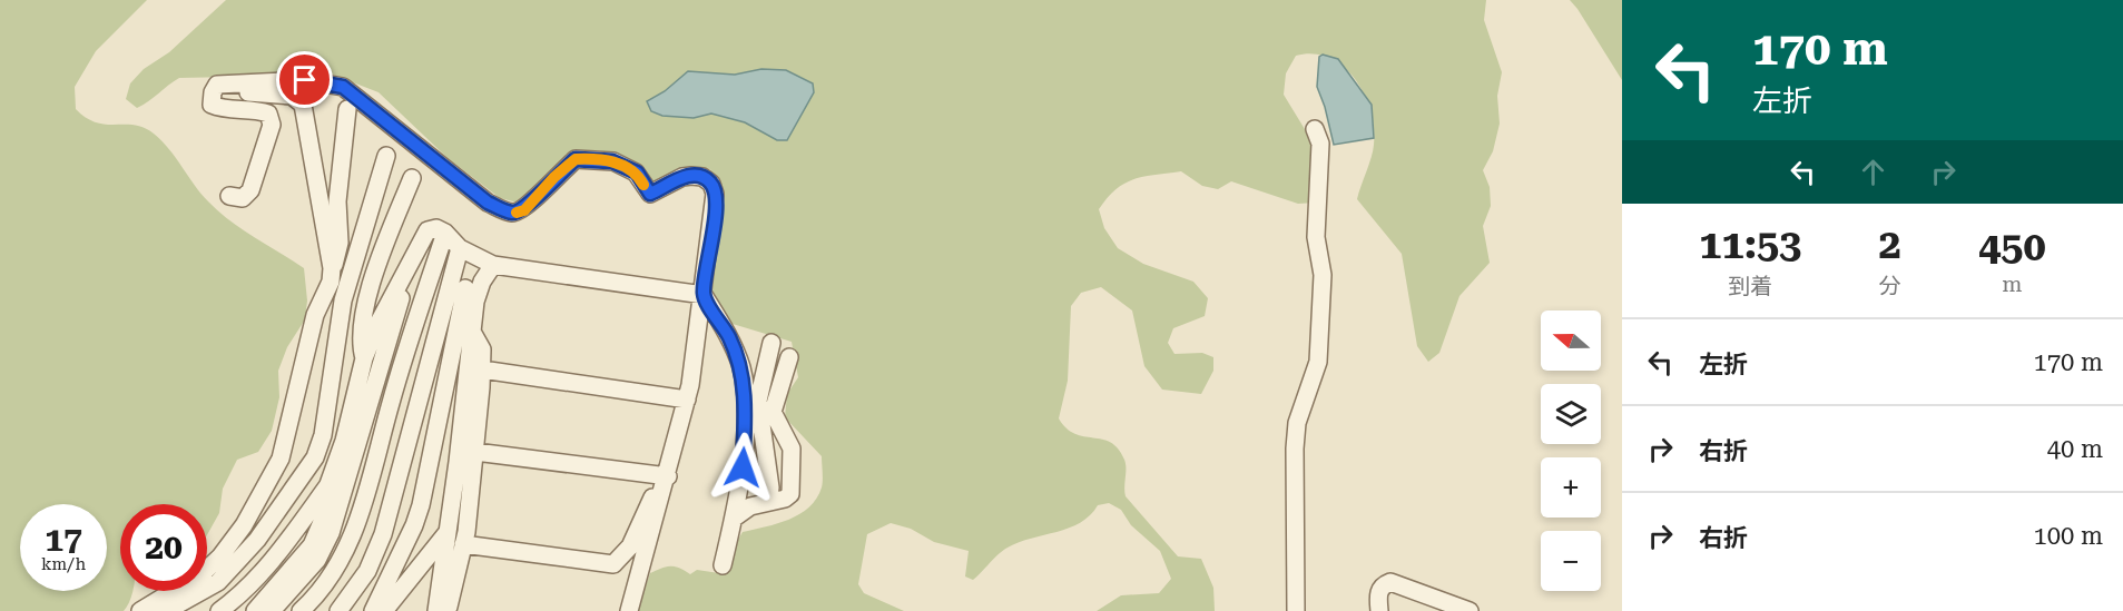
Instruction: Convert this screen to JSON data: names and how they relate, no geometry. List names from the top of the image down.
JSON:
{
  "north": "left",
  "page": {
    "turn": ["170 m", "左折"],
    "eta": [
      "11:53",
      "到着",
      "2",
      "分",
      "450",
      "m"
    ],
    "map_buttons": ["+", "−"],
    "list": [
      {
        "name": "左折",
        "value": "170 m"
      },
      {
        "name": "右折",
        "value": "40 m"
      },
      {
        "name": "右折",
        "value": "100 m"
      }
    ],
    "speed": "17 km/h",
    "limit": "20"
  }
}
